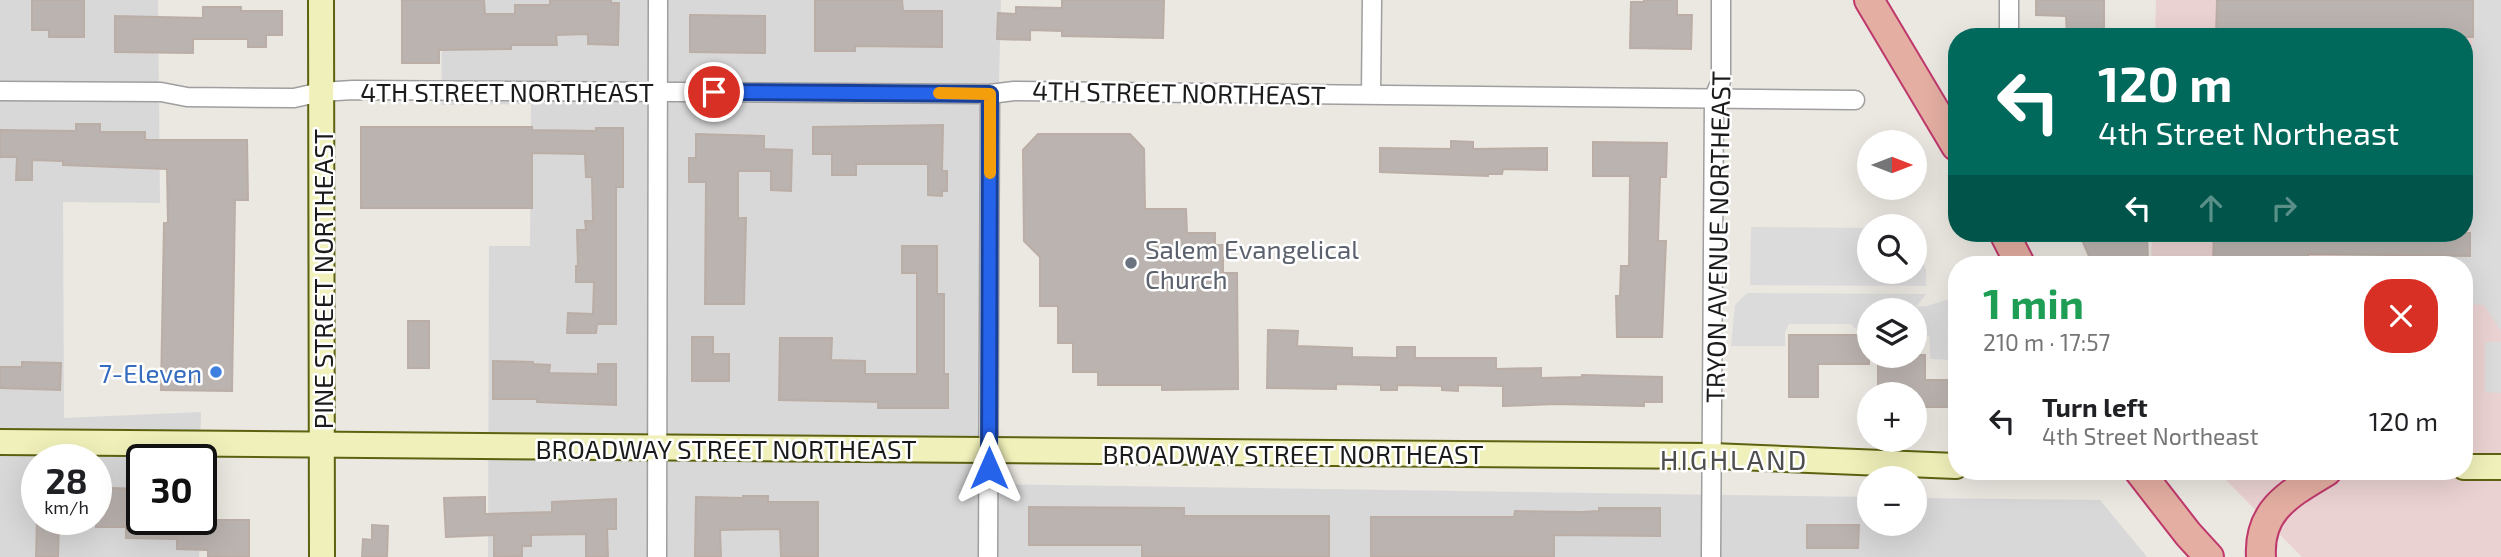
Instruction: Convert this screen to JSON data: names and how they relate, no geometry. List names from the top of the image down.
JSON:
{
  "streets": {
    "main road": ["PINE STREET NORTHEAST", "BROADWAY STREET NORTHEAST"],
    "street": ["4TH STREET NORTHEAST", "TRYON AVENUE NORTHEAST"]
  },
  "crossings": [
    ["4TH STREET NORTHEAST", "TRYON AVENUE NORTHEAST"],
    ["4TH STREET NORTHEAST", "PINE STREET NORTHEAST"],
    ["TRYON AVENUE NORTHEAST", "BROADWAY STREET NORTHEAST"],
    ["PINE STREET NORTHEAST", "BROADWAY STREET NORTHEAST"]
  ],
  "districts": ["HIGHLAND"],
  "places": ["Salem Evangelical Church", "7-Eleven"],
  "north": "right",
  "page": {
    "turn": ["120 m", "4th Street Northeast"],
    "map_buttons": ["+", "−"],
    "heading": ["1 min", "210 m · 17:57"],
    "list": [
      {
        "name": "Turn left",
        "note": "4th Street Northeast",
        "value": "120 m"
      }
    ],
    "speed": "28 km/h",
    "limit": "30"
  }
}
